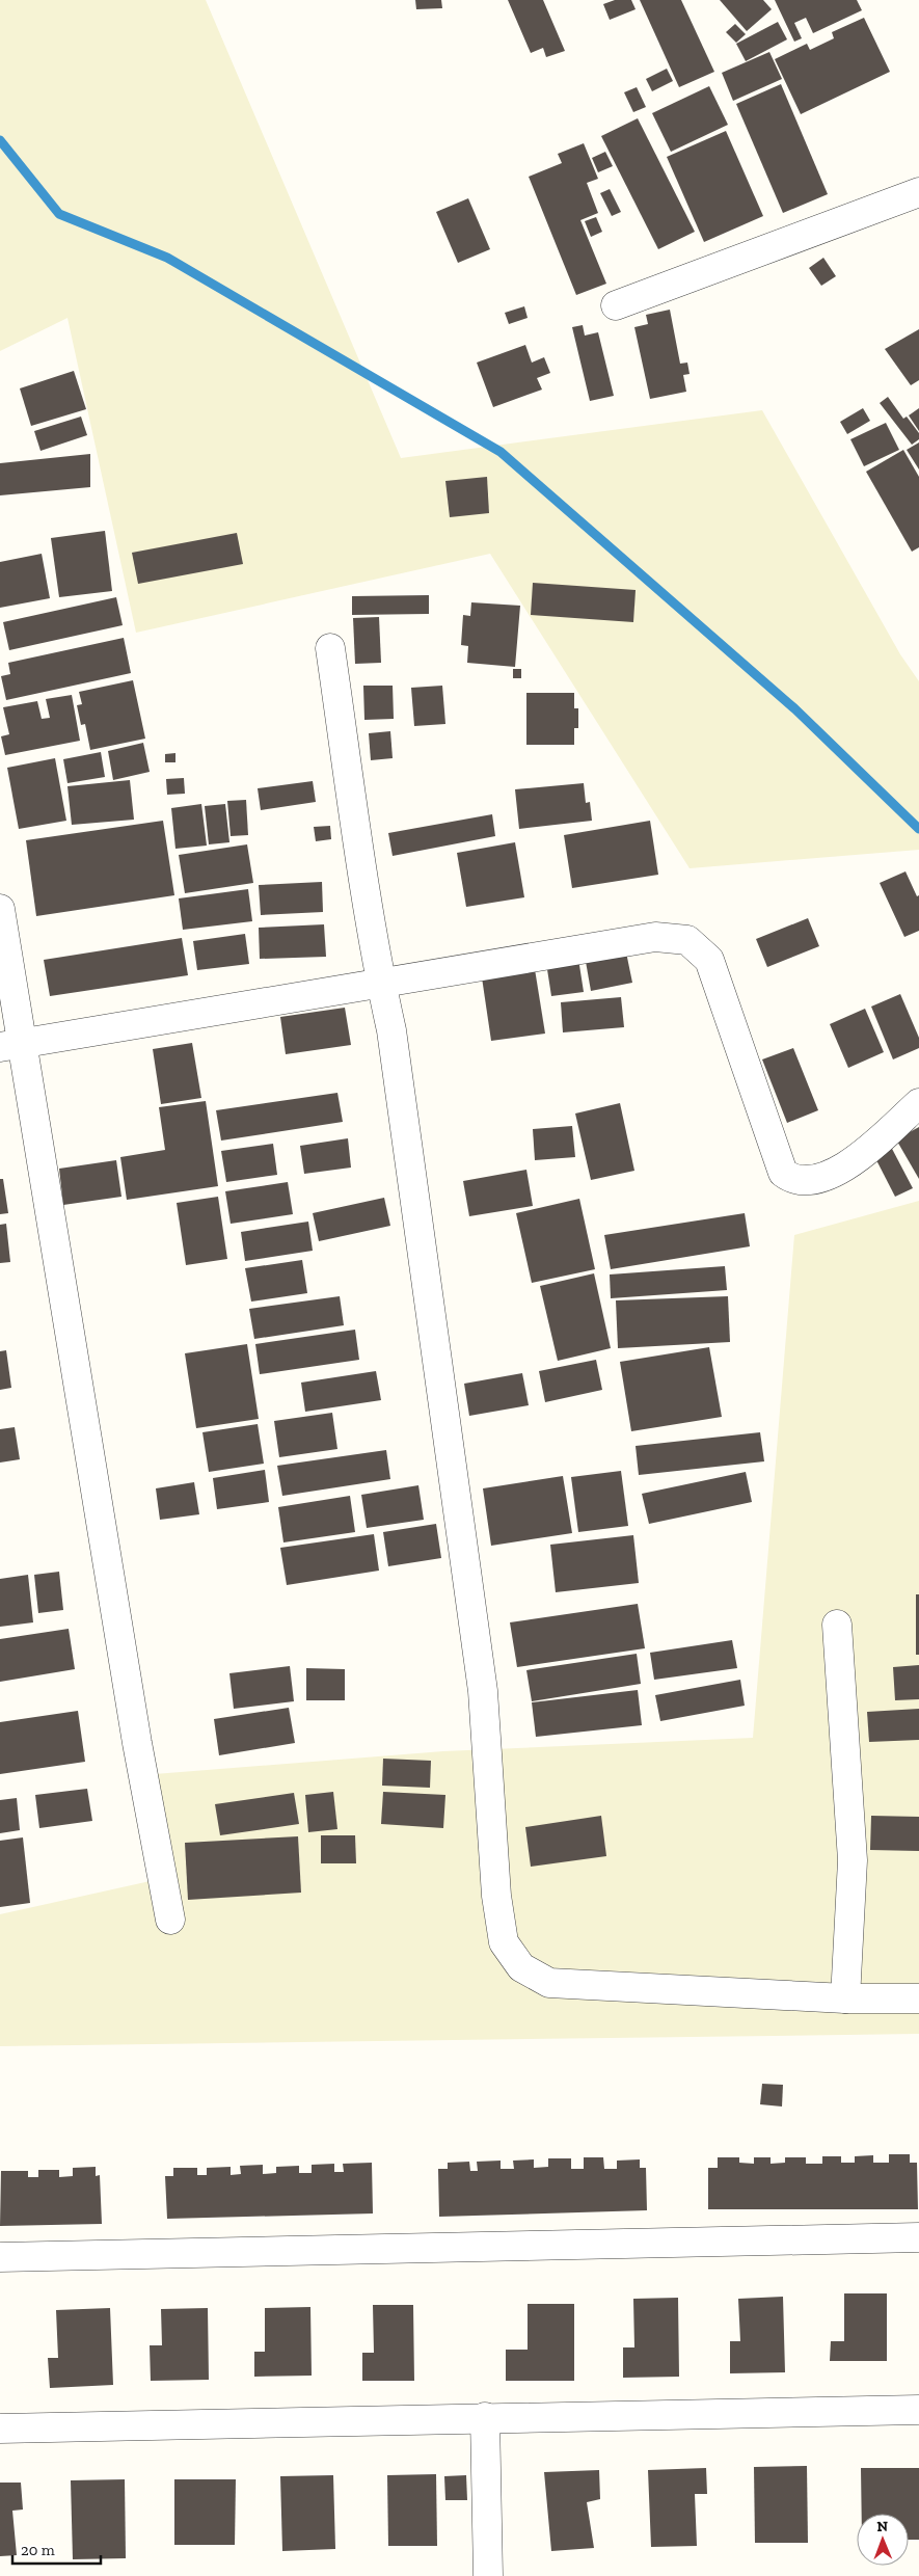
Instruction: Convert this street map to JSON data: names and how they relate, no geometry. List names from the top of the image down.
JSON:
{
  "scale_bar": "20 m",
  "north": "top"
}
